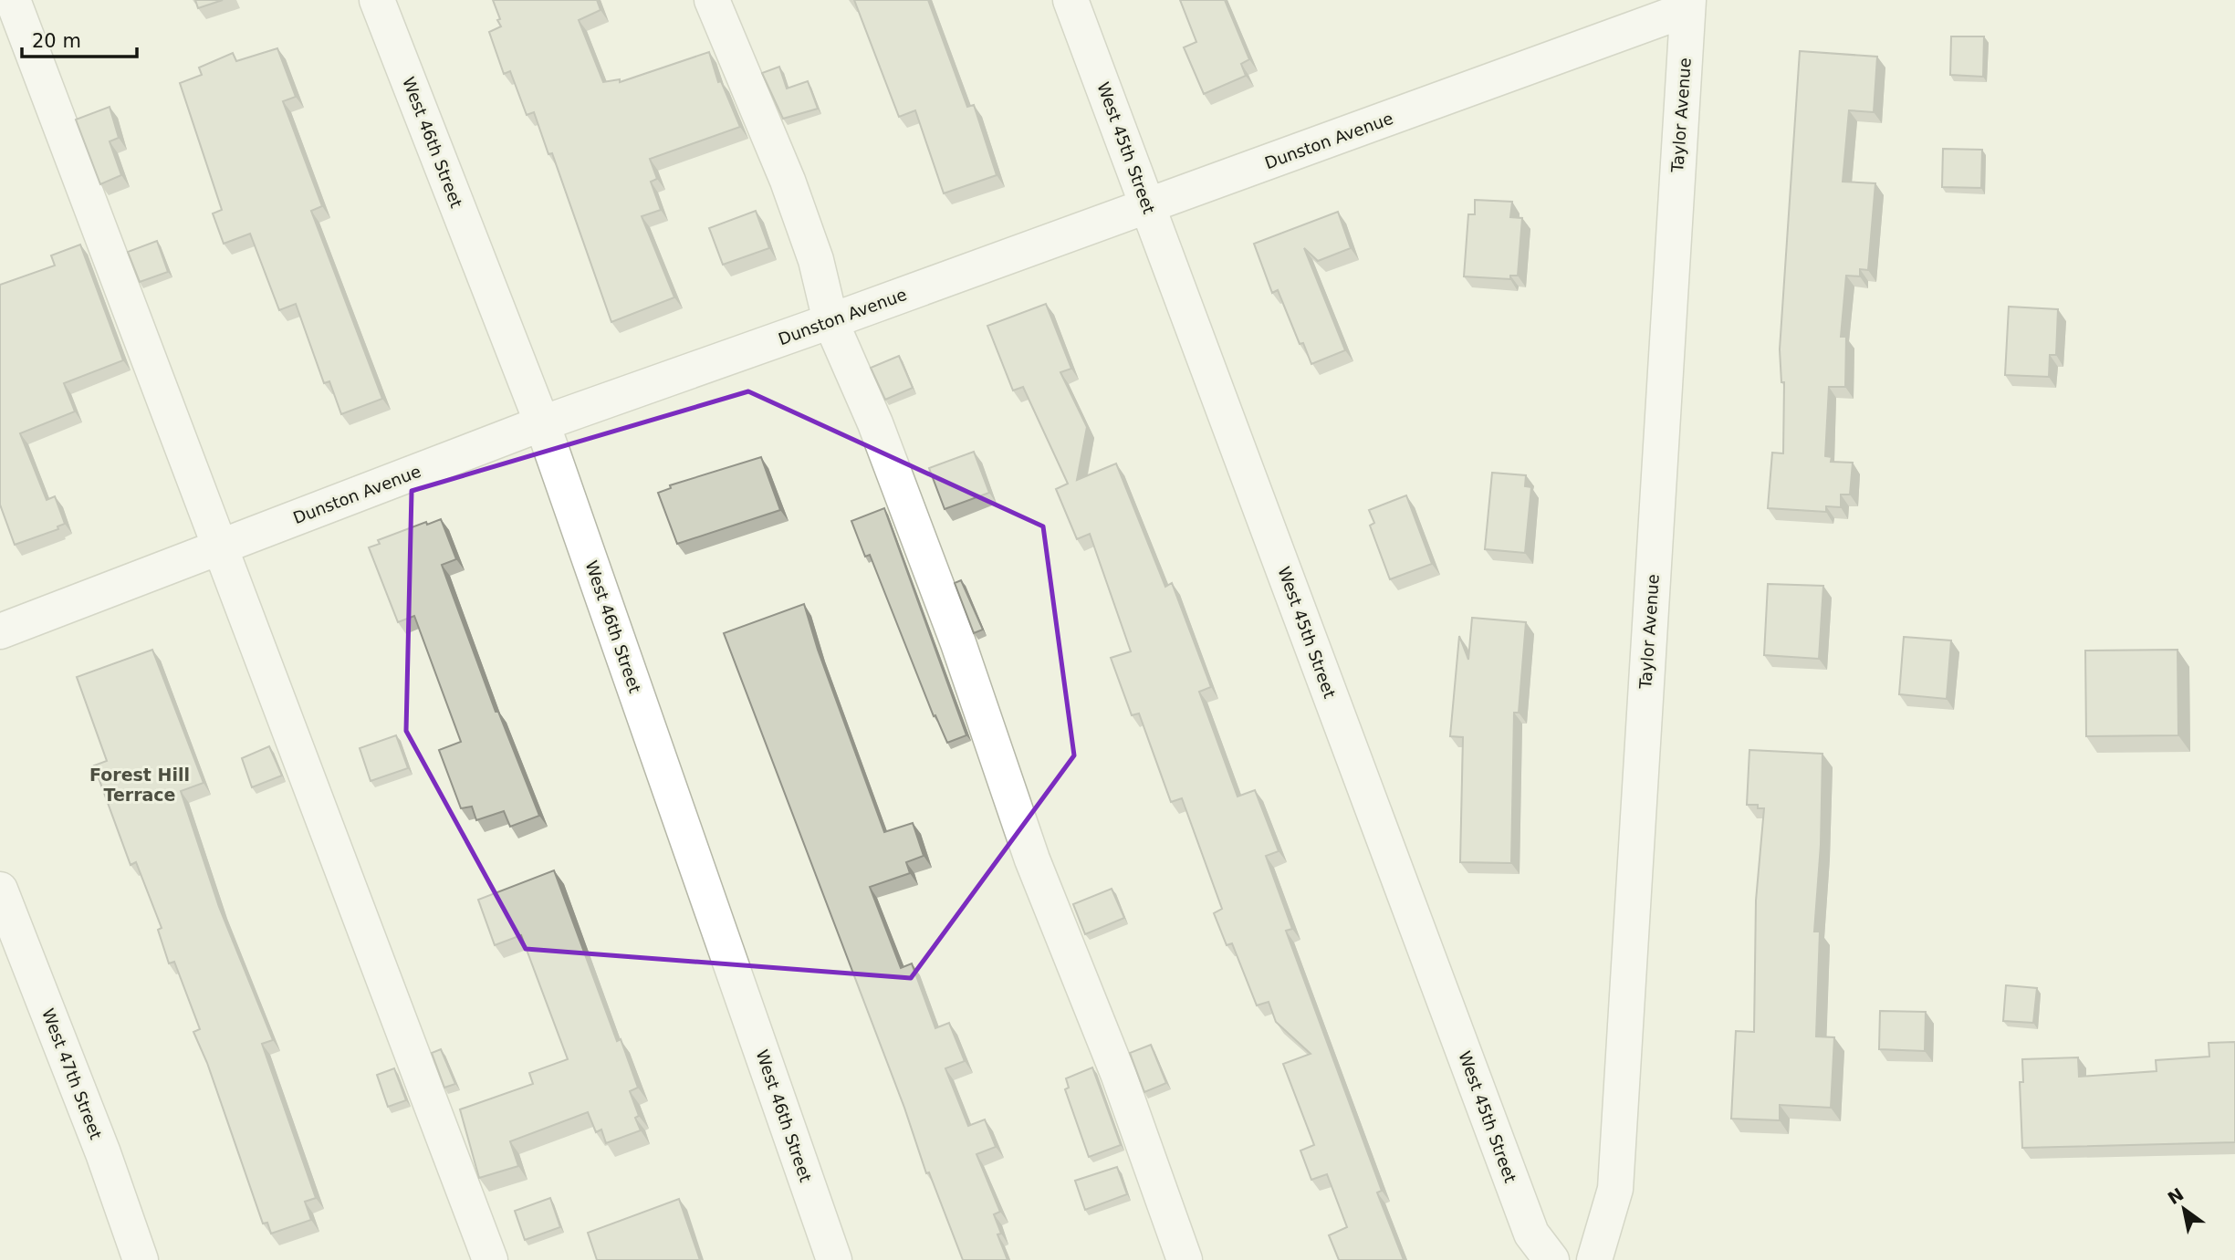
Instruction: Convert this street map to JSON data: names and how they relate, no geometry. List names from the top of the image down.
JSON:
{
  "streets": {
    "street": [
      "Taylor Avenue",
      "Dunston Avenue",
      "West 46th Street",
      "West 45th Street",
      "West 47th Street"
    ]
  },
  "crossings": [
    ["Taylor Avenue", "Dunston Avenue"],
    ["Dunston Avenue", "West 46th Street"],
    ["Dunston Avenue", "West 45th Street"]
  ],
  "districts": ["Forest Hill Terrace"],
  "scale_bar": "20 m",
  "north": "top left"
}
